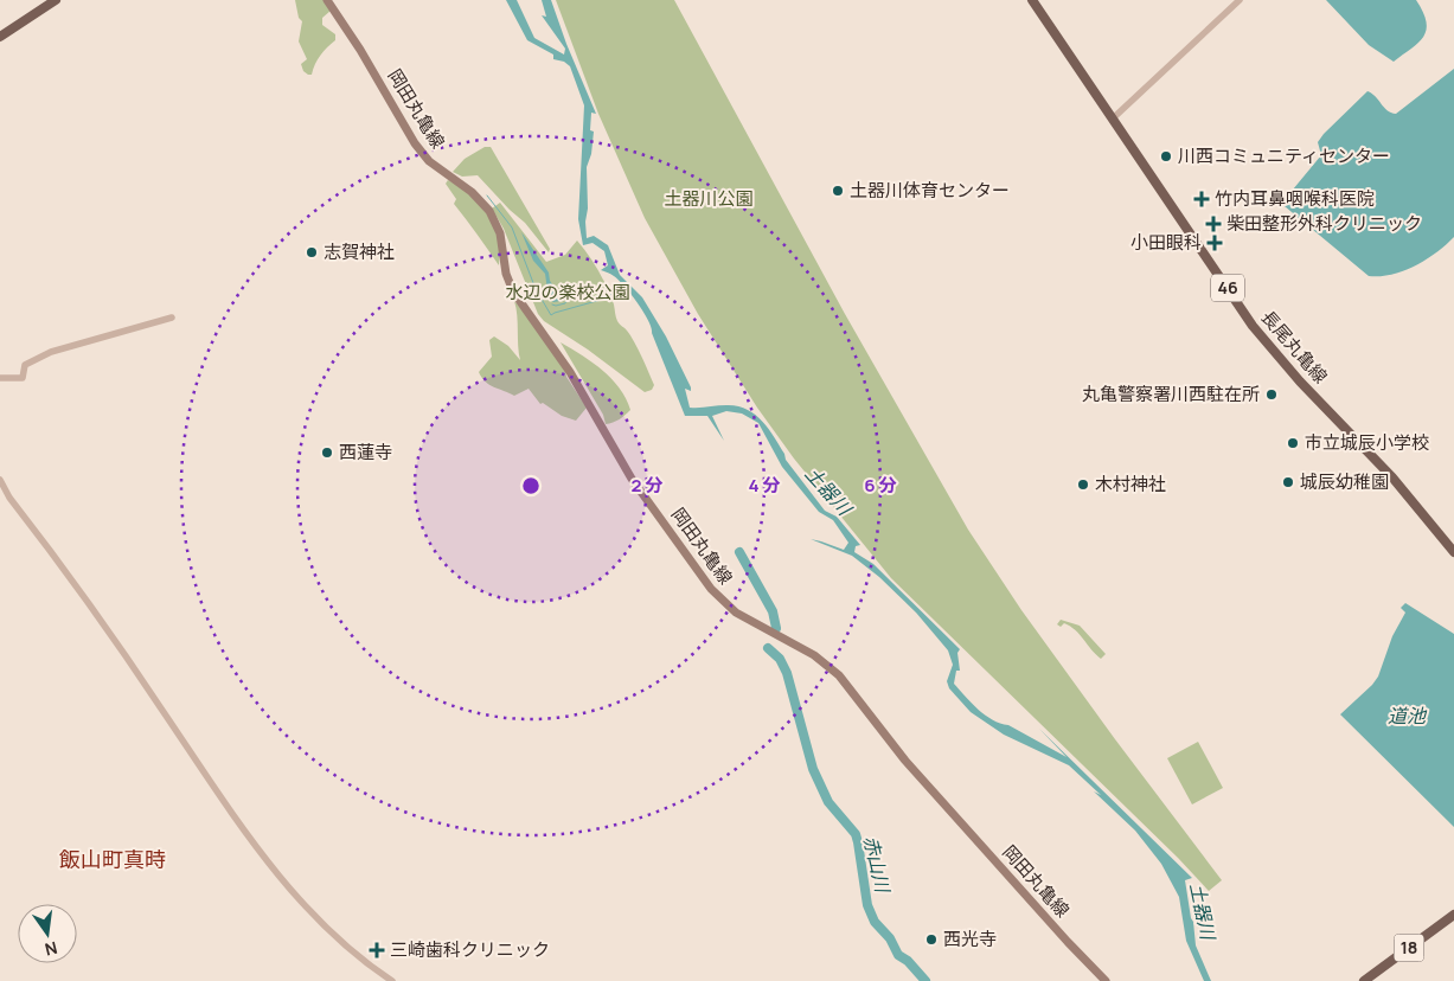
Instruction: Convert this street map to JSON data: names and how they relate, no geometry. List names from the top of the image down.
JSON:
{
  "streets": {
    "main road": [
      "岡田丸亀線",
      "46",
      "長尾丸亀線",
      "18"
    ]
  },
  "districts": ["飯山町真時"],
  "water": ["土器川", "道池", "赤山川"],
  "parks": ["土器川公園", "水辺の楽校公園"],
  "places": {
    "other": [
      "川西コミュニティセンター",
      "土器川体育センター",
      "志賀神社",
      "丸亀警察署川西駐在所",
      "市立城辰小学校",
      "西蓮寺",
      "城辰幼稚園",
      "木村神社",
      "西光寺"
    ],
    "health": [
      "竹内耳鼻咽喉科医院",
      "柴田整形外科クリニック",
      "小田眼科",
      "三崎歯科クリニック"
    ]
  },
  "north": "bottom",
  "rings": ["2 分", "4 分", "6 分"]
}
